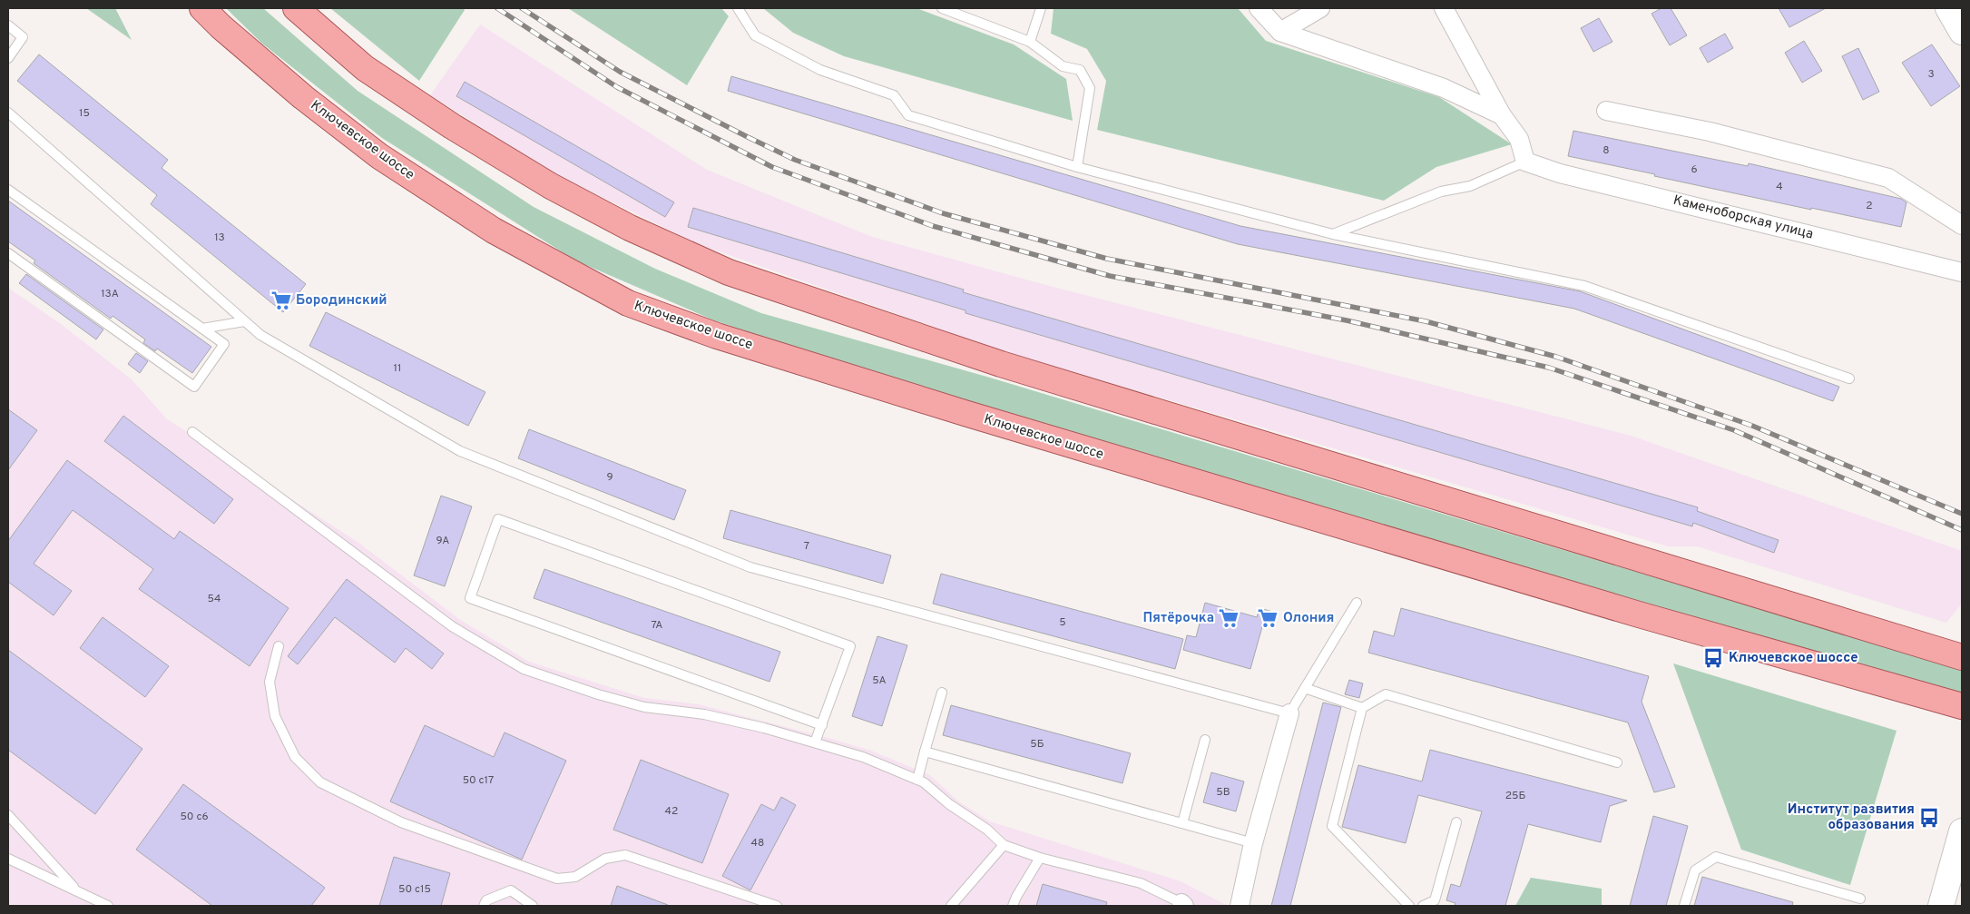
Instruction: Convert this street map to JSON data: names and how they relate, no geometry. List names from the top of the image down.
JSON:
{
  "streets": {
    "main road": ["Ключевское шоссе"],
    "street": ["Каменоборская улица"]
  },
  "places": {
    "supermarket": ["Бородинский", "Пятёрочка", "Олония"],
    "bus stop": ["Ключевское шоссе", "Институт развития образования"]
  },
  "house_numbers": [
    "3",
    "15",
    "8",
    "6",
    "4",
    "2",
    "13",
    "13А",
    "11",
    "9",
    "9А",
    "7",
    "54",
    "5",
    "7А",
    "5А",
    "5Б",
    "50 с17",
    "5В",
    "25Б",
    "42",
    "50 с6",
    "48",
    "50 с15"
  ]
}
